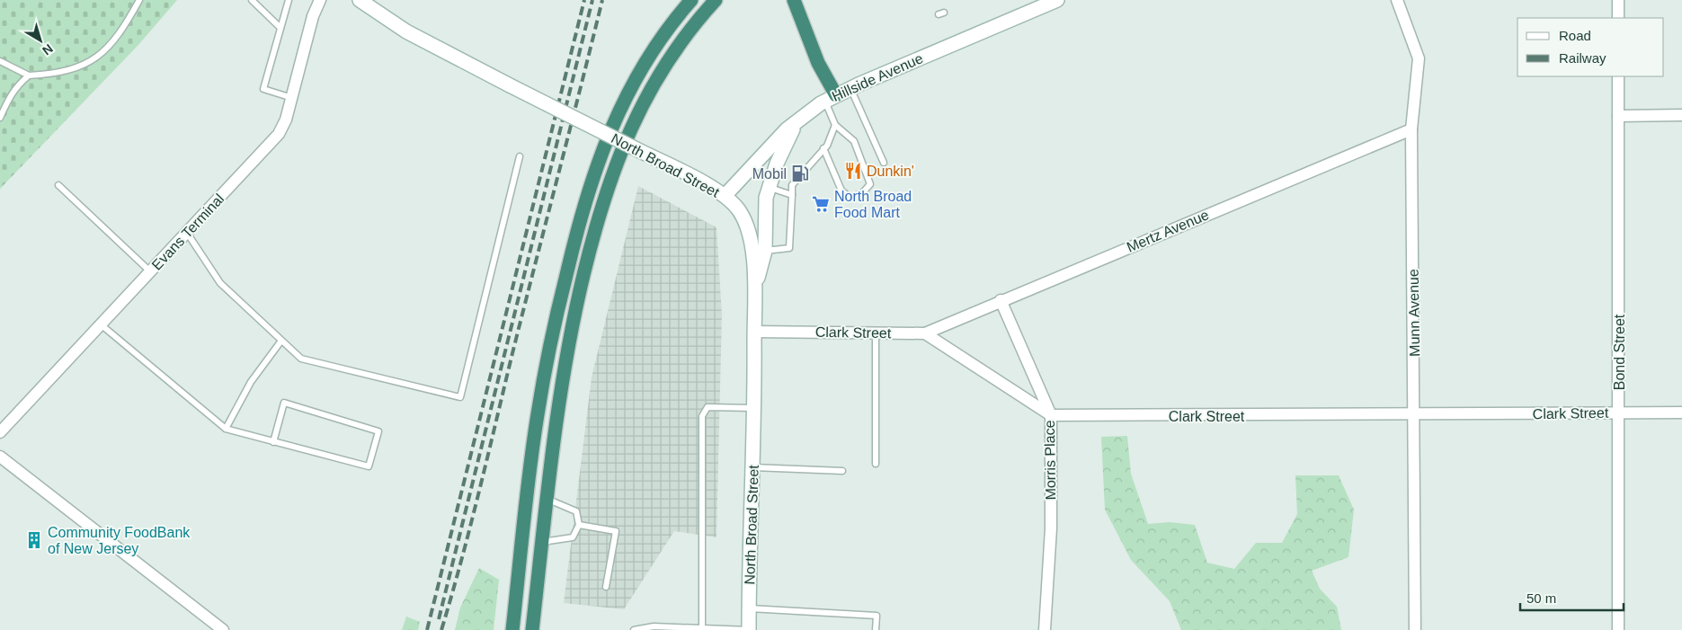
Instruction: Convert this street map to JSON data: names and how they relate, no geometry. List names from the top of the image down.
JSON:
{
  "streets": {
    "main road": ["Hillside Avenue", "North Broad Street"],
    "street": [
      "Mertz Avenue",
      "Evans Terminal",
      "Munn Avenue",
      "Clark Street",
      "Bond Street",
      "Morris Place"
    ]
  },
  "crossings": [
    ["Hillside Avenue", "North Broad Street"],
    ["North Broad Street", "Clark Street"],
    ["Mertz Avenue", "Munn Avenue"],
    ["Mertz Avenue", "Clark Street"],
    ["Mertz Avenue", "Morris Place"],
    ["Munn Avenue", "Clark Street"],
    ["Clark Street", "Bond Street"],
    ["Clark Street", "Morris Place"]
  ],
  "places": {
    "restaurant": ["Dunkin'"],
    "fuel station": ["Mobil"],
    "supermarket": ["North Broad Food Mart"],
    "building": ["Community FoodBank of New Jersey"]
  },
  "legend": ["Road", "Railway"],
  "scale_bar": "50 m",
  "north": "bottom right"
}
